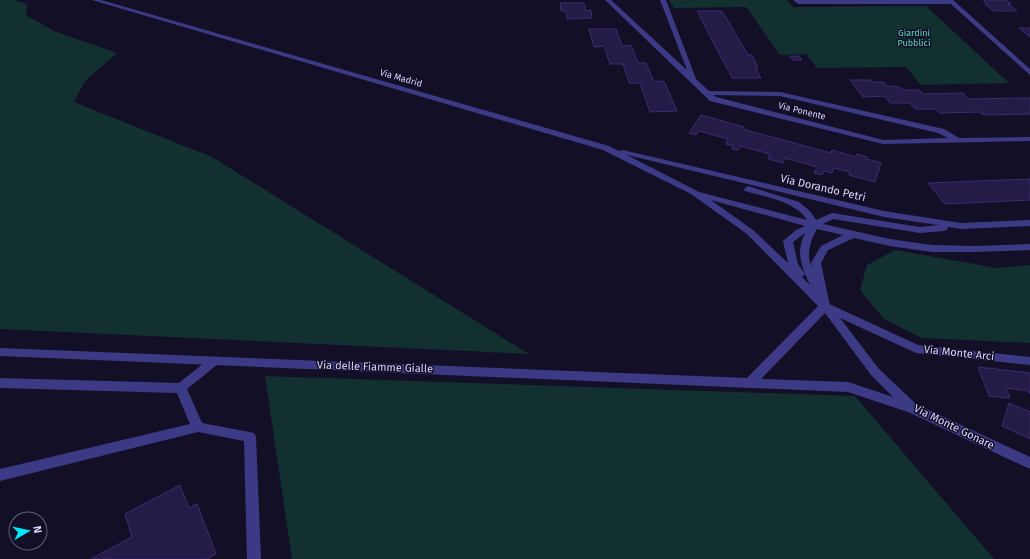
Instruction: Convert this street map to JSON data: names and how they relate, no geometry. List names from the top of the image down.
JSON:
{
  "streets": {
    "street": [
      "Via Madrid",
      "Via Ponente",
      "Via Dorando Petri",
      "Via Monte Arci",
      "Via delle Fiamme Gialle",
      "Via Monte Gonare"
    ]
  },
  "crossings": [
    ["Via Madrid", "Via Dorando Petri"],
    ["Via Monte Arci", "Via Monte Gonare"],
    ["Via delle Fiamme Gialle", "Via Monte Gonare"]
  ],
  "parks": ["Giardini Pubblici"],
  "north": "right"
}
